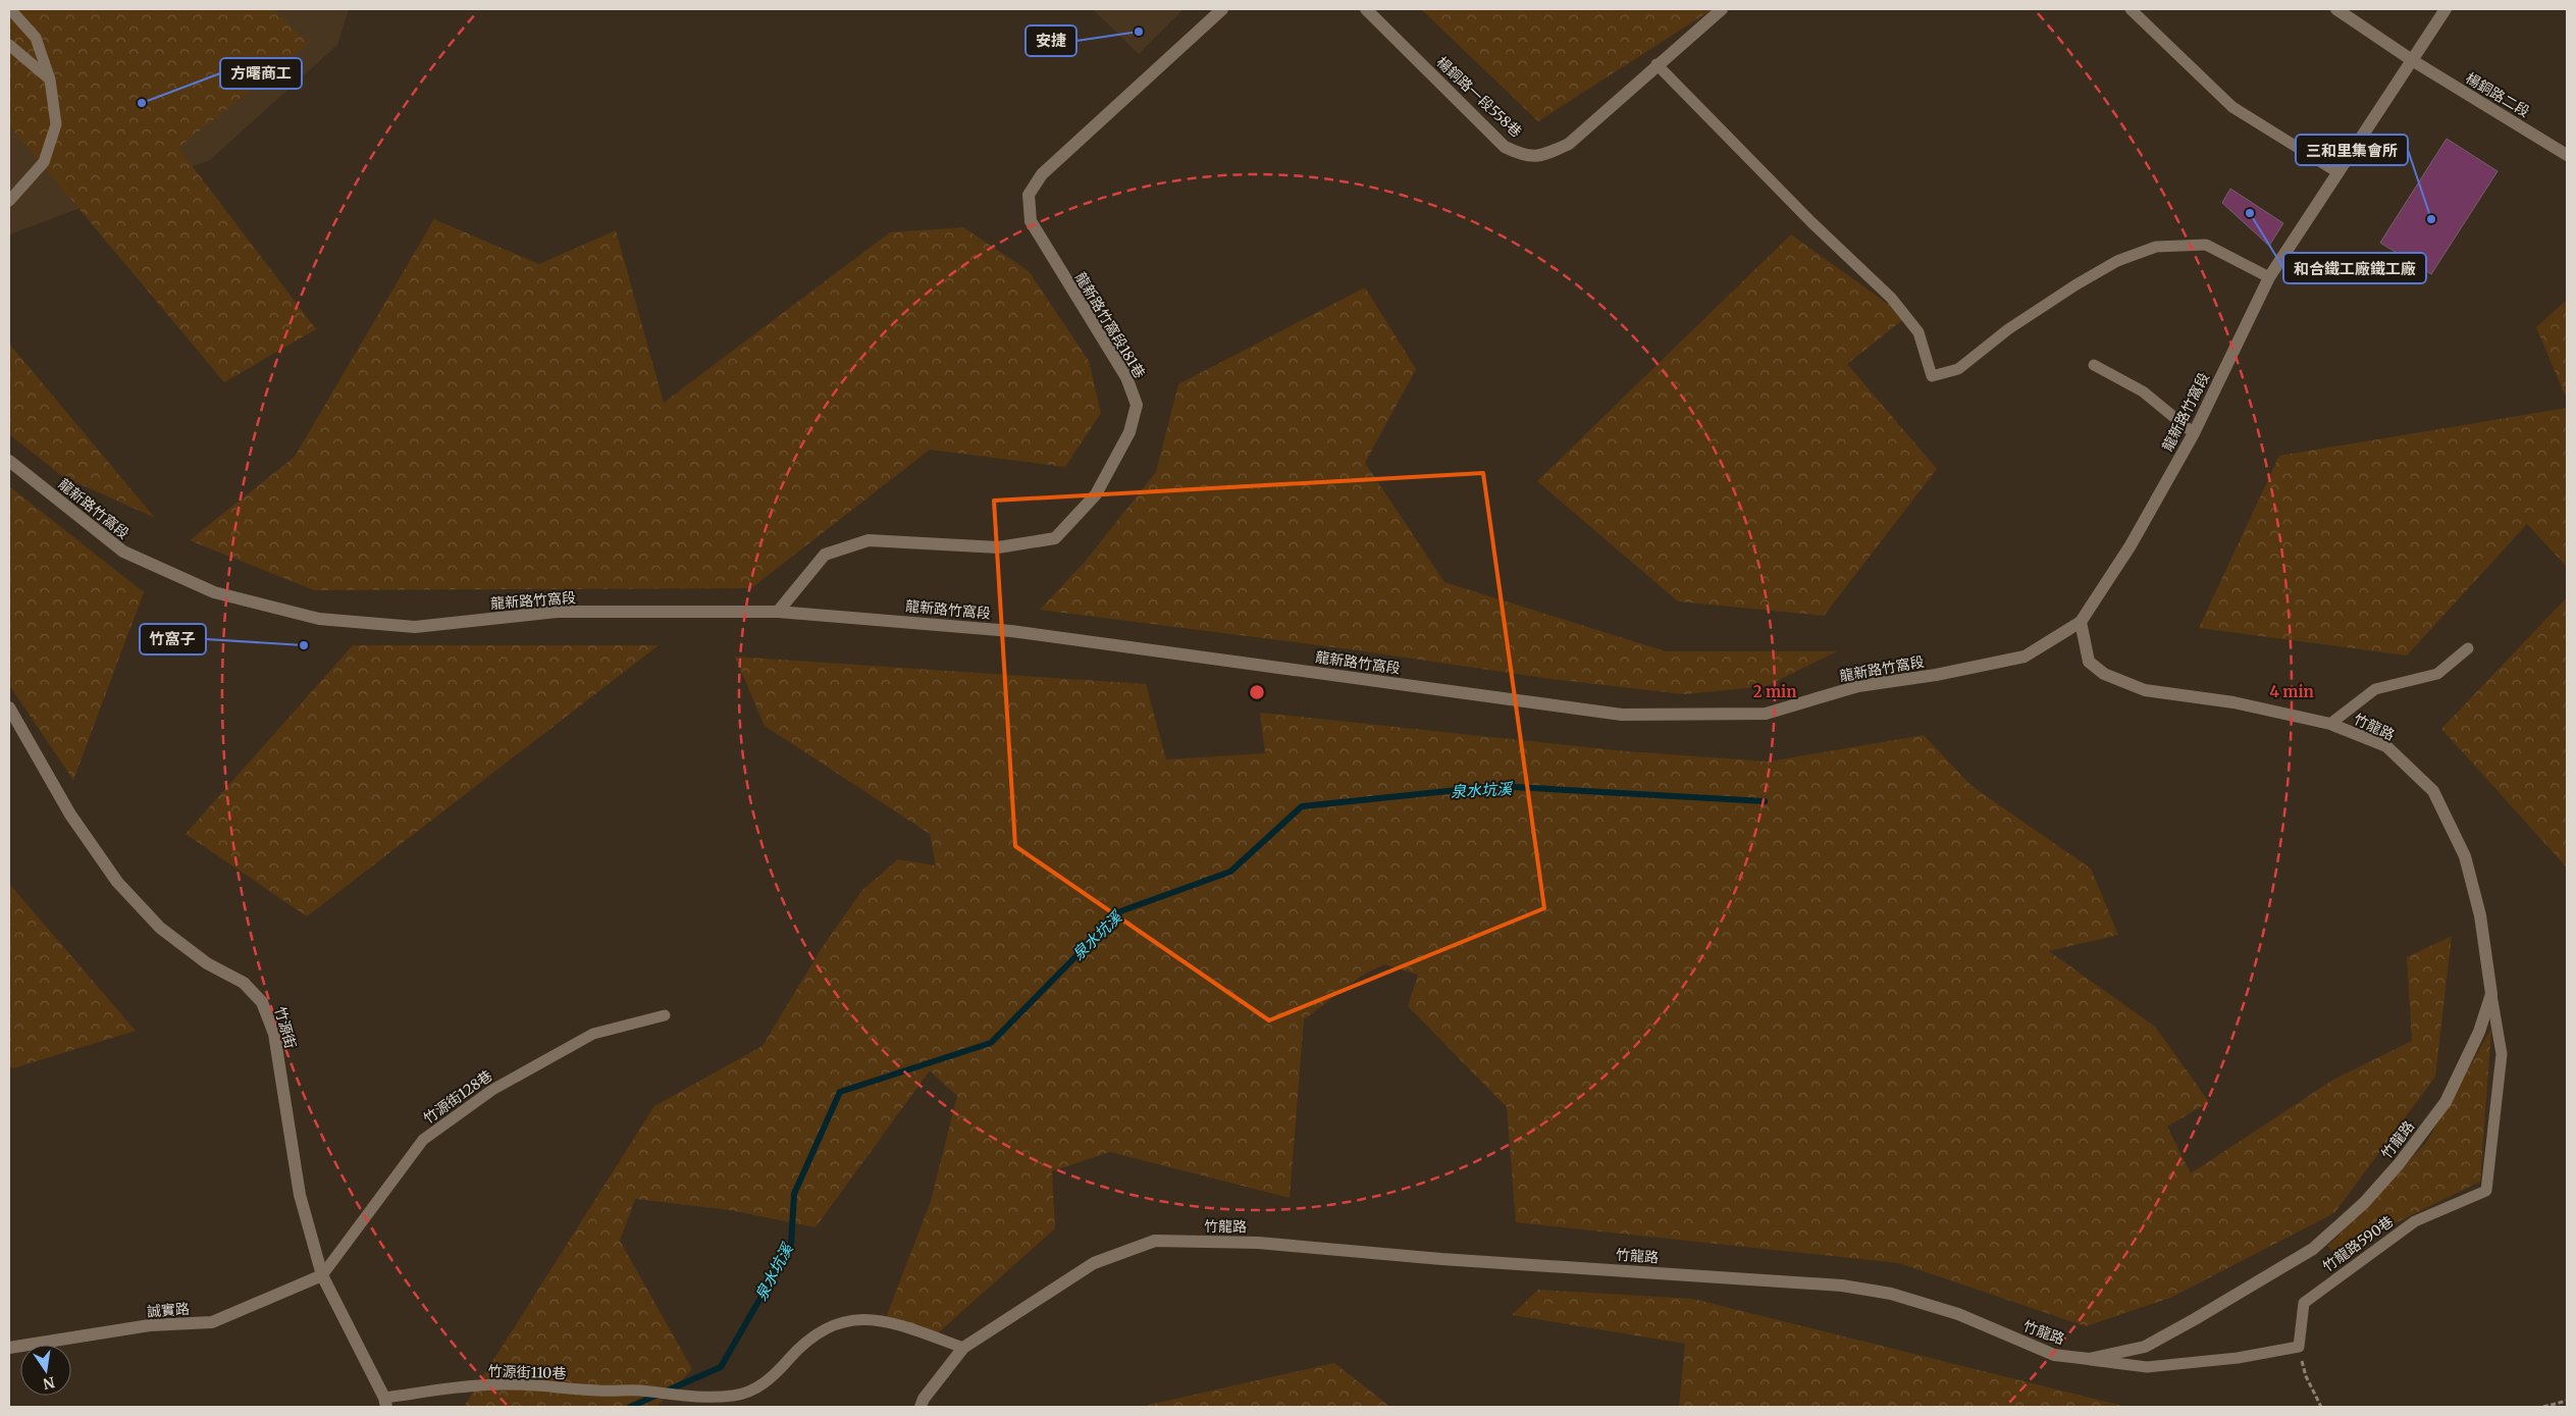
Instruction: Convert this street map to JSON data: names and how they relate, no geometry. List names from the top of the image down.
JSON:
{
  "streets": {
    "street": [
      "楊銅路二段",
      "楊銅路一段558巷",
      "龍新路竹窩段181巷",
      "龍新路竹窩段",
      "竹龍路",
      "竹源街",
      "誠實路"
    ],
    "lane": ["竹源街128巷", "竹龍路590巷", "竹源街110巷"]
  },
  "crossings": [
    ["楊銅路二段", "龍新路竹窩段"],
    ["龍新路竹窩段181巷", "龍新路竹窩段"],
    ["龍新路竹窩段", "竹龍路"],
    ["竹龍路", "竹龍路590巷"],
    ["竹龍路", "竹源街110巷"],
    ["竹源街", "竹源街128巷"],
    ["竹源街", "誠實路"],
    ["竹源街", "竹源街110巷"],
    ["竹源街128巷", "誠實路"]
  ],
  "water": ["泉水坑溪"],
  "places": [
    "安捷",
    "方曙商工",
    "和合鐵工廠鐵工廠",
    "三和里集會所",
    "竹窩子"
  ],
  "north": "bottom",
  "rings": ["2 min", "4 min"]
}
